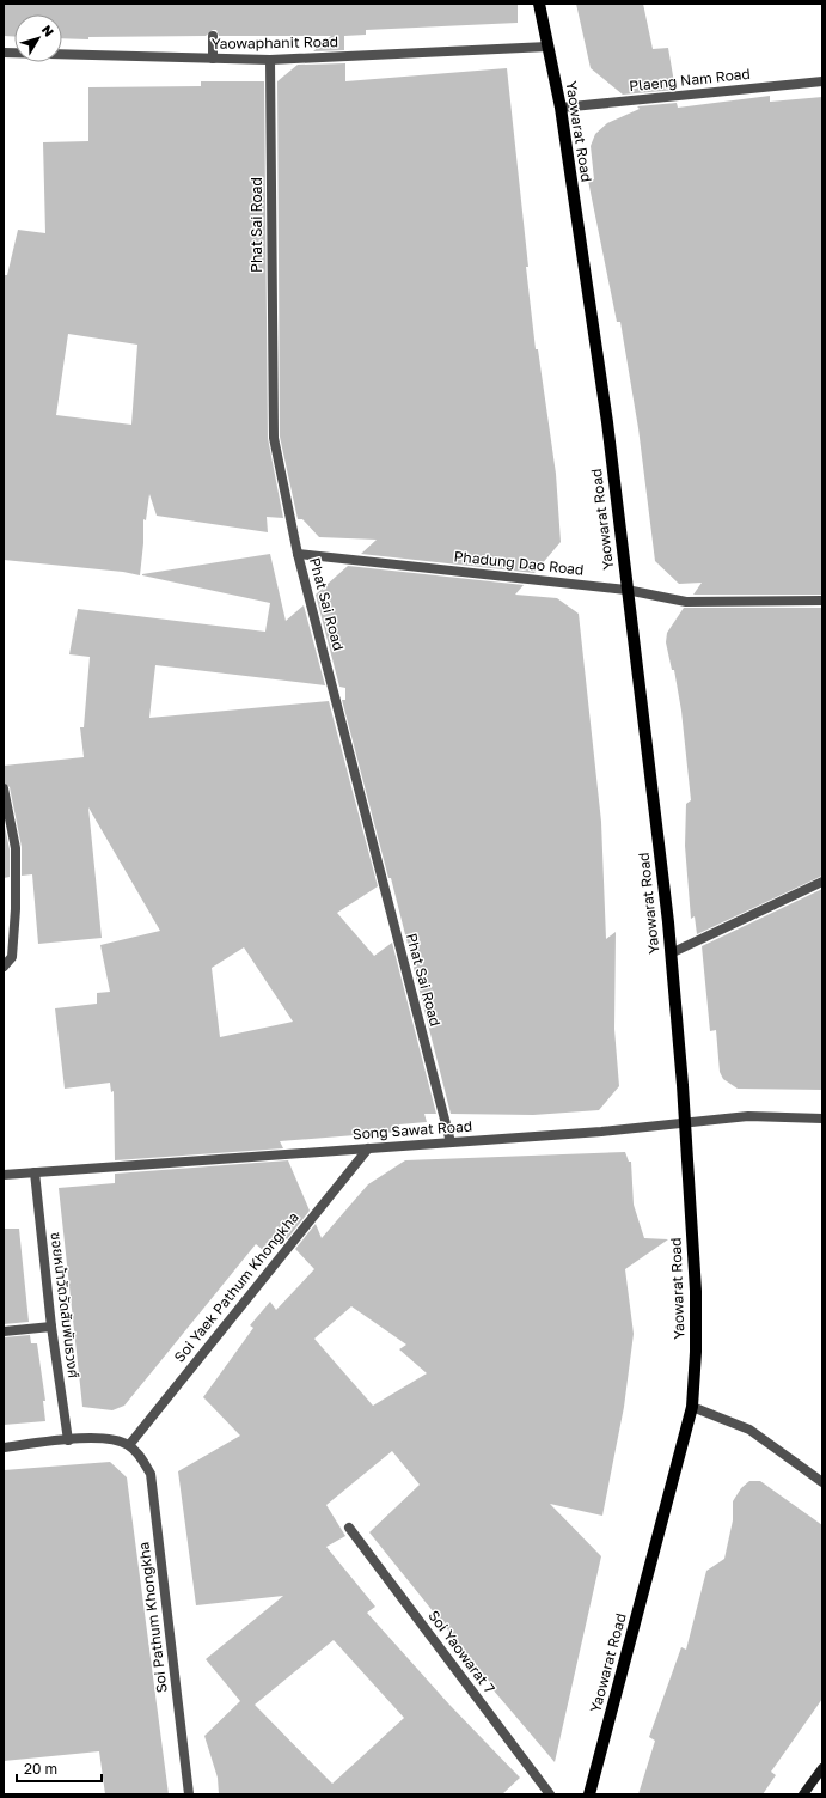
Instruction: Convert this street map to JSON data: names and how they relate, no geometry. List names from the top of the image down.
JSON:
{
  "streets": {
    "main road": ["Yaowarat Road"],
    "street": [
      "Yaowaphanit Road",
      "Plaeng Nam Road",
      "Phat Sai Road",
      "Phadung Dao Road",
      "Song Sawat Road",
      "Soi Yaek Pathum Khongkha",
      "ซอยหน้าวัดวัดสัมพันธวงศ์",
      "Soi Pathum Khongkha",
      "Soi Yaowarat 7"
    ]
  },
  "crossings": [
    ["Yaowaphanit Road", "Yaowarat Road"],
    ["Yaowaphanit Road", "Phat Sai Road"],
    ["Plaeng Nam Road", "Yaowarat Road"],
    ["Yaowarat Road", "Phadung Dao Road"],
    ["Yaowarat Road", "Song Sawat Road"],
    ["Phat Sai Road", "Phadung Dao Road"],
    ["Phat Sai Road", "Song Sawat Road"],
    ["Song Sawat Road", "Soi Yaek Pathum Khongkha"],
    ["Song Sawat Road", "ซอยหน้าวัดวัดสัมพันธวงศ์"],
    ["Soi Yaek Pathum Khongkha", "Soi Pathum Khongkha"]
  ],
  "scale_bar": "20 m",
  "north": "top right"
}
